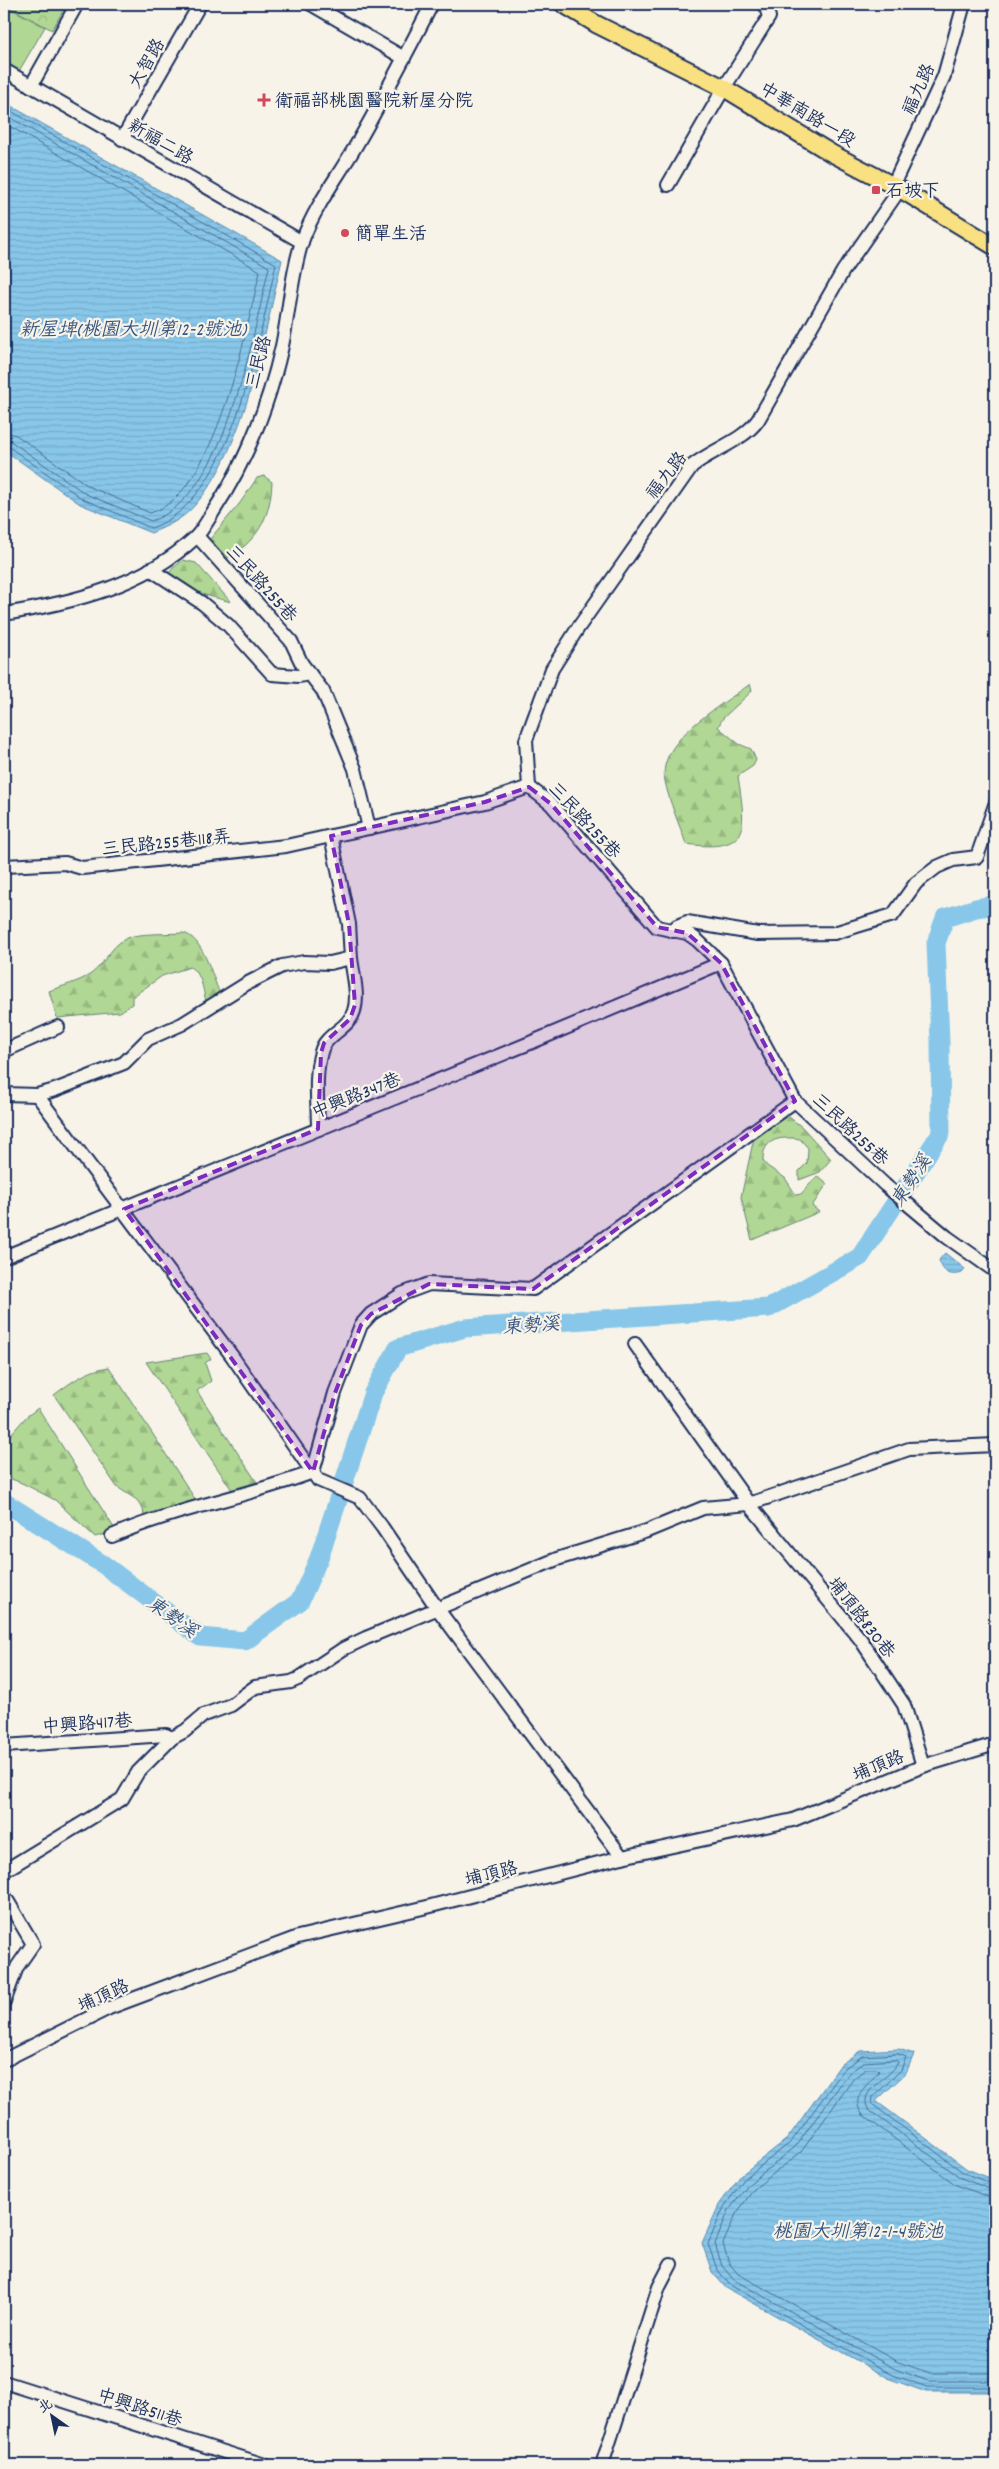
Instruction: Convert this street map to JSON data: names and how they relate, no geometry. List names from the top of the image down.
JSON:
{
  "streets": {
    "main road": ["中華南路一段"],
    "street": [
      "大智路",
      "福九路",
      "新福二路",
      "三民路",
      "三民路255巷",
      "三民路255巷118弄",
      "中興路347巷",
      "埔頂路830巷",
      "中興路417巷",
      "埔頂路",
      "中興路511巷"
    ]
  },
  "crossings": [
    ["大智路", "新福二路"],
    ["福九路", "中華南路一段"],
    ["福九路", "三民路255巷"],
    ["新福二路", "三民路"],
    ["三民路", "三民路255巷"],
    ["三民路255巷", "三民路255巷118弄"],
    ["三民路255巷", "中興路347巷"],
    ["埔頂路830巷", "埔頂路"]
  ],
  "water": ["新屋埤(桃園大圳第12-2號池)", "東勢溪", "桃園大圳第12-1-4號池"],
  "places": {
    "health": ["衛福部桃園醫院新屋分院"],
    "transit": ["石坡下"],
    "other": ["簡單生活"]
  },
  "north": "top left"
}
